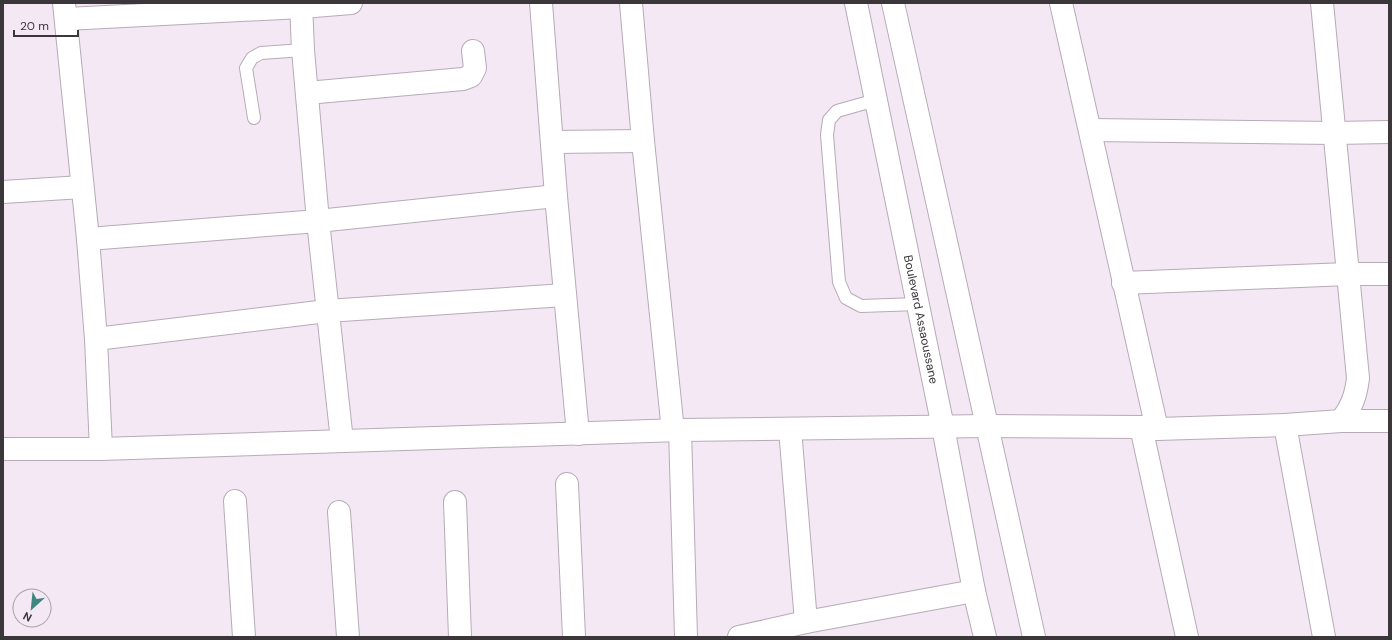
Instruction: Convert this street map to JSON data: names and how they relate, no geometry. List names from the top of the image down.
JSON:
{
  "streets": {
    "street": ["Boulevard Assaoussane"]
  },
  "scale_bar": "20 m",
  "north": "bottom left"
}
